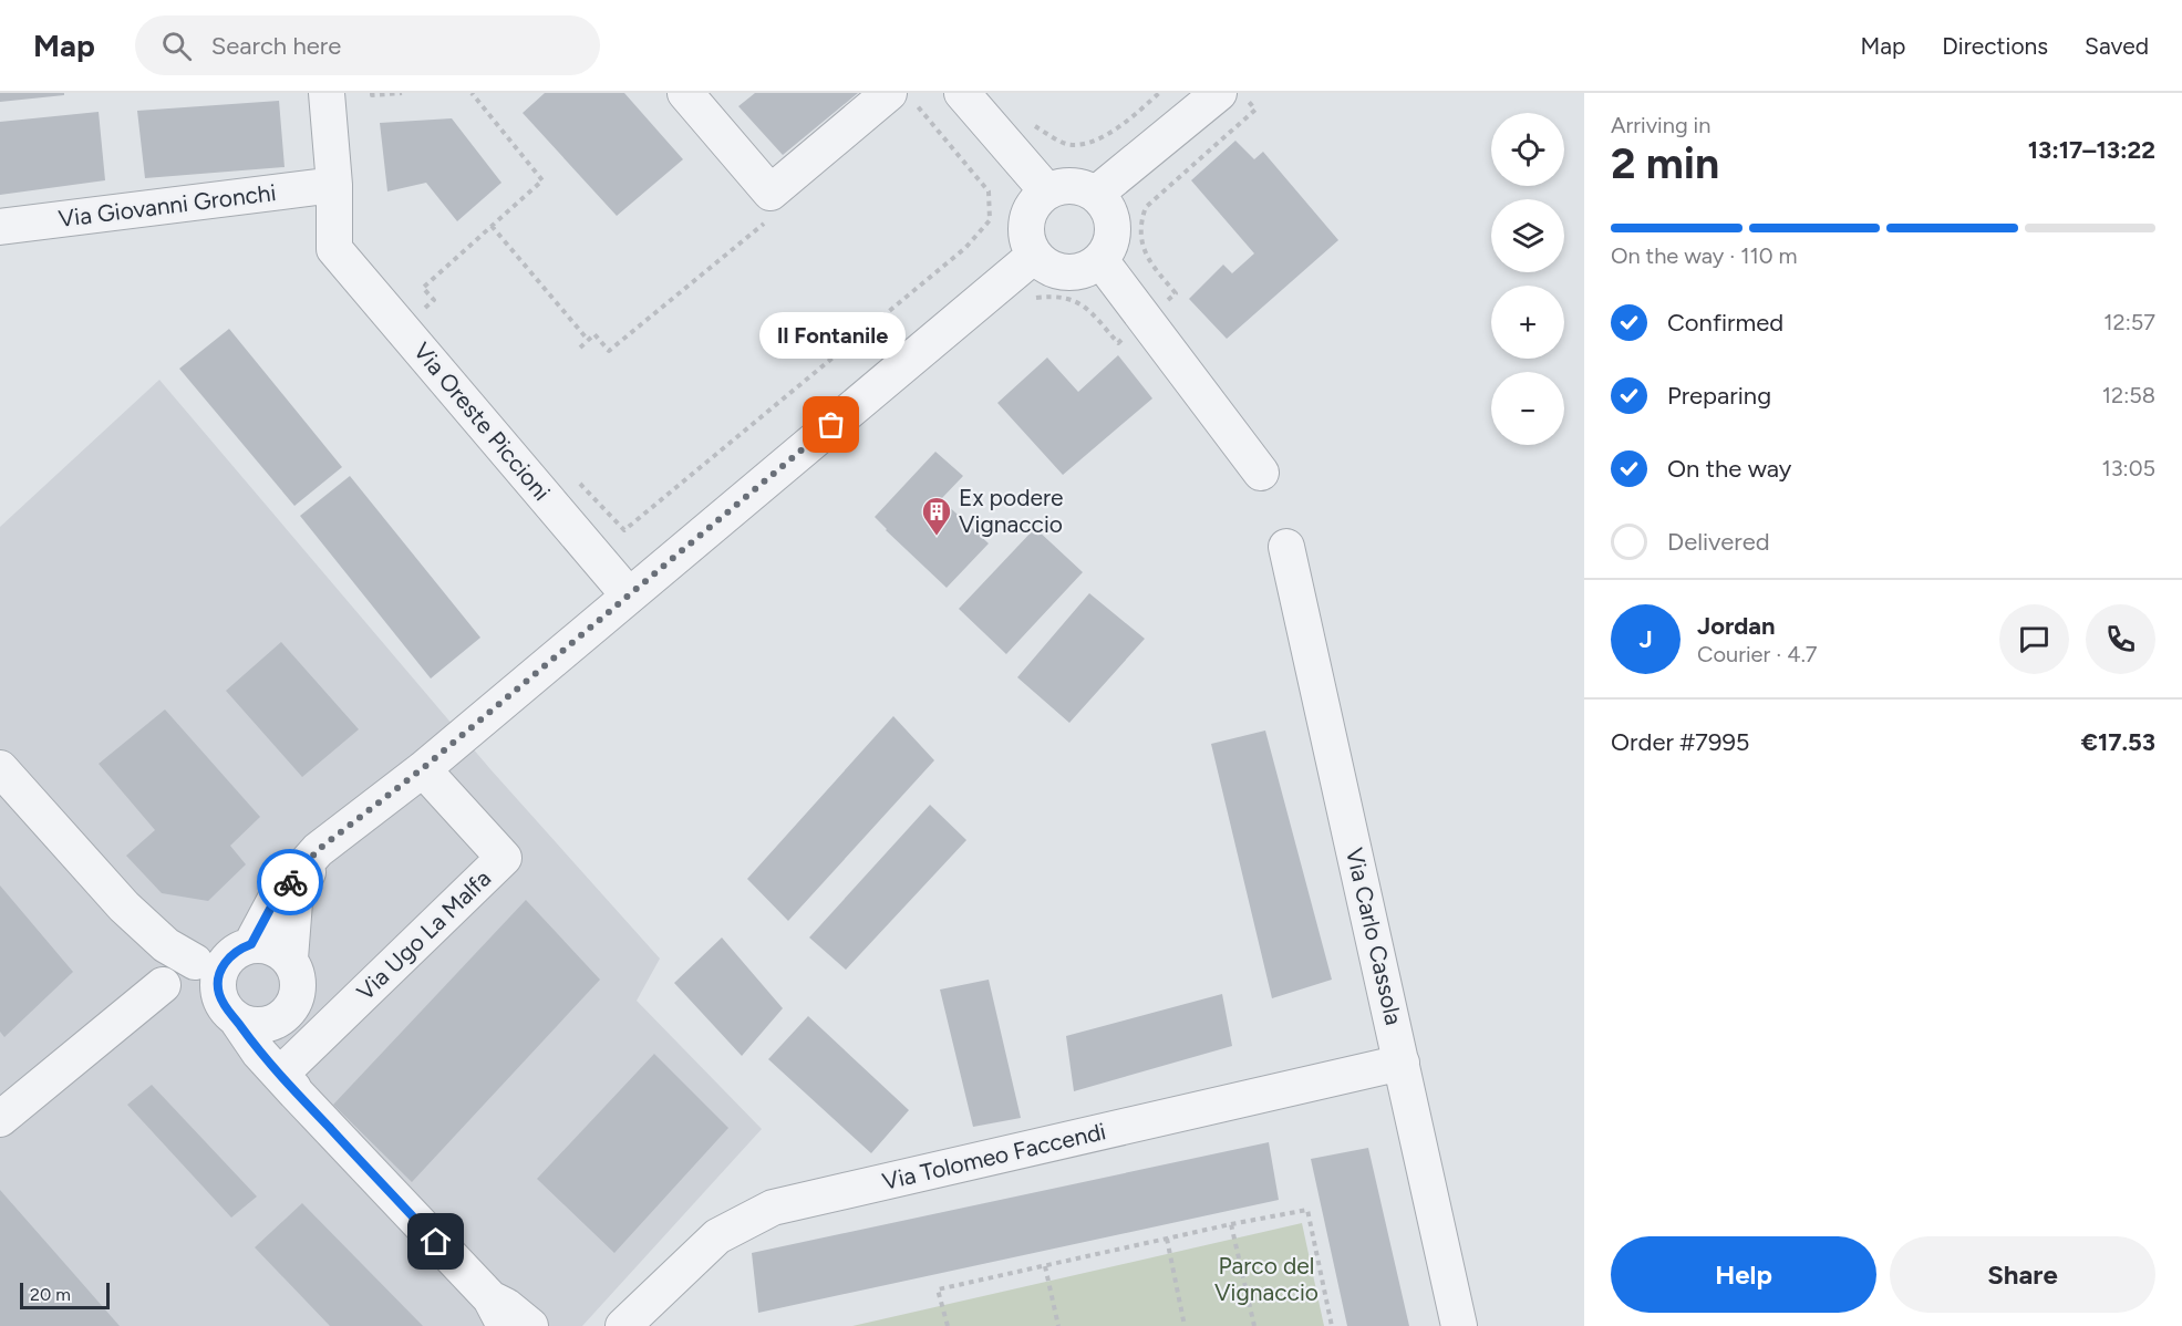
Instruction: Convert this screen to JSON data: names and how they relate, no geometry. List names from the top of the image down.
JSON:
{
  "streets": {
    "street": [
      "Via Giovanni Gronchi",
      "Via Oreste Piccioni",
      "Via Ugo La Malfa",
      "Via Carlo Cassola",
      "Via Tolomeo Faccendi"
    ]
  },
  "crossings": [
    ["Via Giovanni Gronchi", "Via Oreste Piccioni"],
    ["Via Carlo Cassola", "Via Tolomeo Faccendi"]
  ],
  "parks": ["Parco del Vignaccio"],
  "places": {
    "other": ["Il Fontanile"],
    "building": ["Ex podere Vignaccio"]
  },
  "scale_bar": "20 m",
  "page": {
    "header": "Map",
    "search": "Search here",
    "nav": ["Map", "Directions", "Saved"],
    "heading": ["2 min", "Arriving in", "13:17–13:22"],
    "panel": [
      "Jordan",
      "Courier · 4.7",
      "Order #7995",
      "€17.53"
    ],
    "map_buttons": ["+", "−"],
    "bar": "On the way · 110 m",
    "list": [
      ["Confirmed", "12:57"],
      ["Preparing", "12:58"],
      ["On the way", "13:05"],
      "Delivered"
    ],
    "bubble": "Il Fontanile",
    "round": "J",
    "buttons": ["Help", "Share"],
    "scale": "20 m"
  }
}
